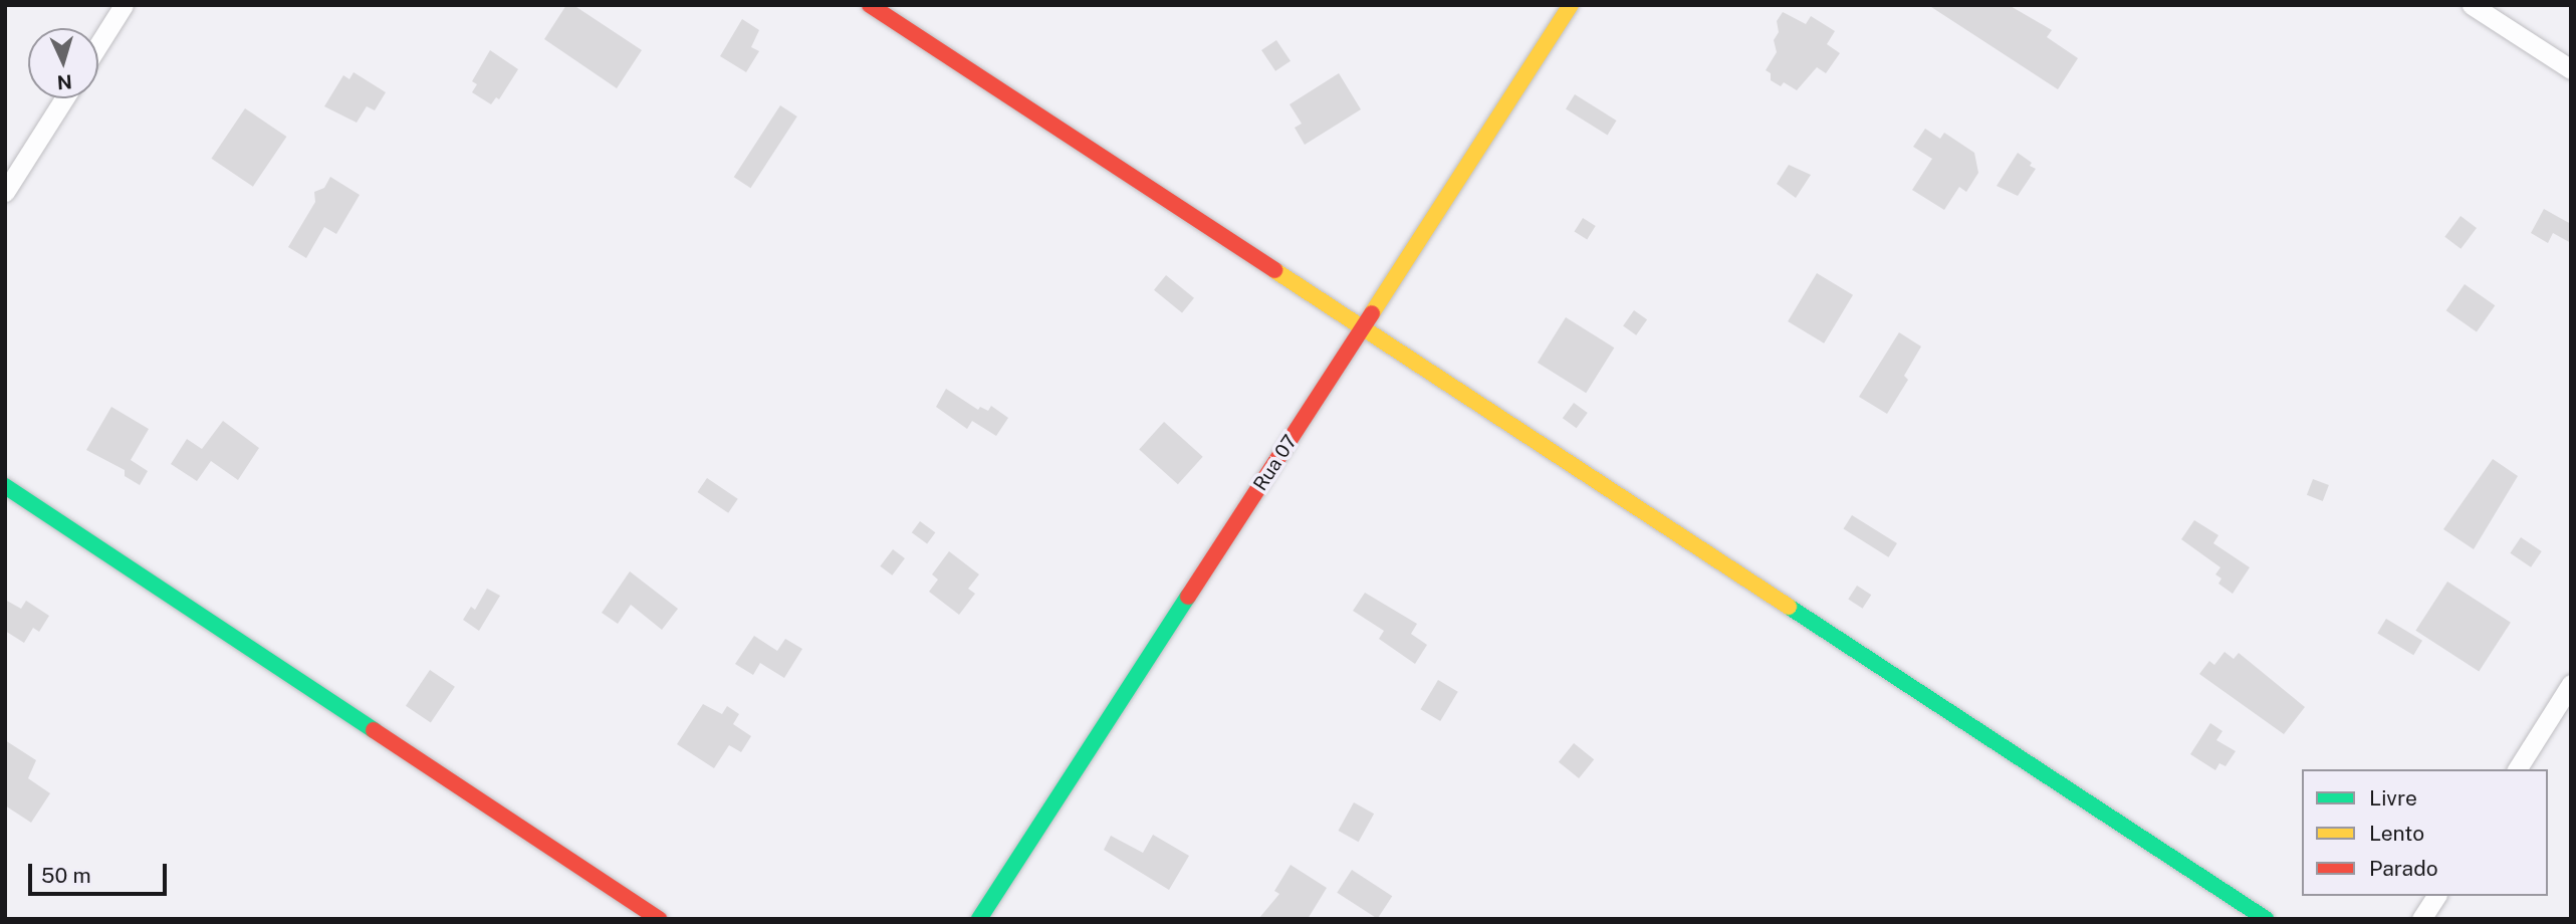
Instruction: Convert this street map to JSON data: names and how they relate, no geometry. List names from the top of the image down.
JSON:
{
  "streets": {
    "street": ["Rua 07"]
  },
  "legend": ["Livre", "Lento", "Parado"],
  "scale_bar": "50 m",
  "north": "bottom"
}
